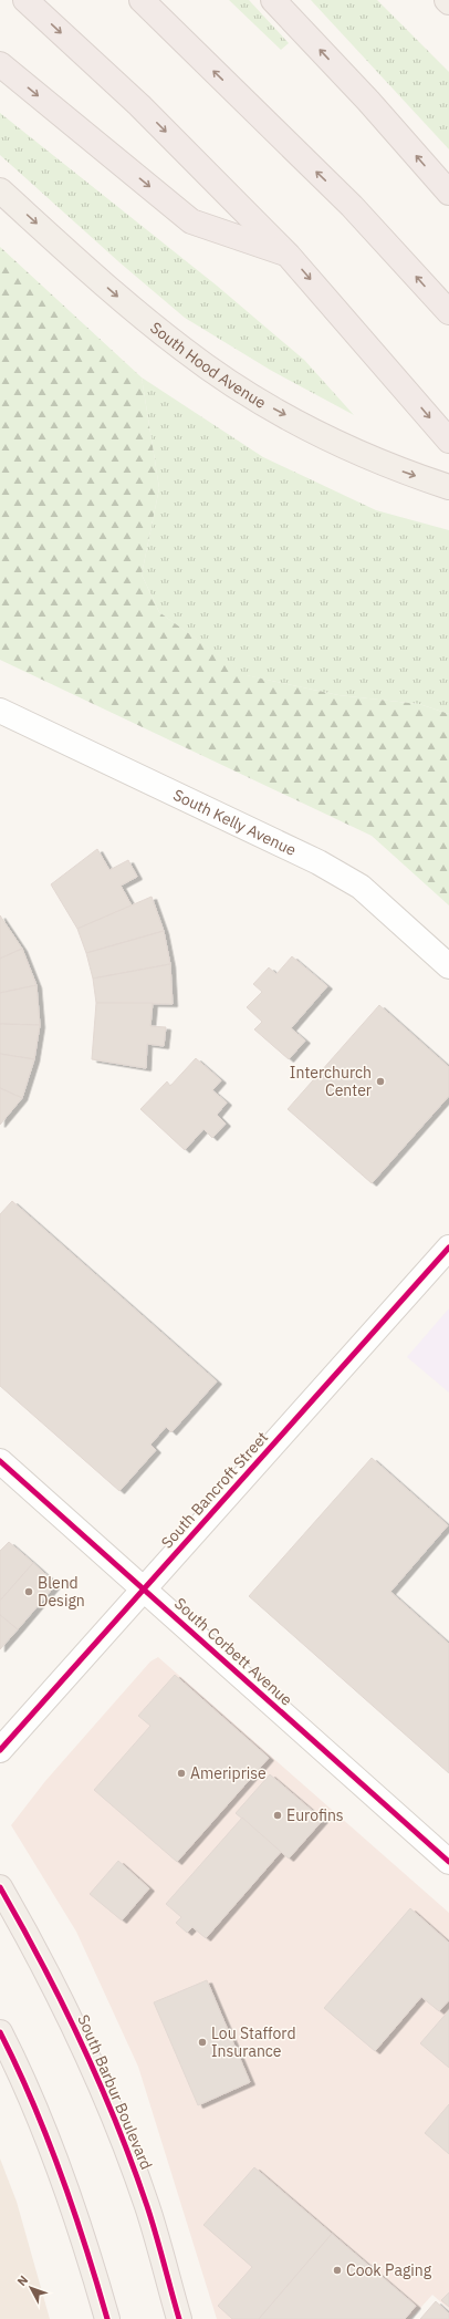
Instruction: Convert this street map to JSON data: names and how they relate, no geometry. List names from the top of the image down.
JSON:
{
  "streets": {
    "main road": ["South Hood Avenue", "South Barbur Boulevard"],
    "street": ["South Kelly Avenue", "South Bancroft Street", "South Corbett Avenue"]
  },
  "crossings": [
    ["South Bancroft Street", "South Corbett Avenue"]
  ],
  "one_way": ["South Hood Avenue"],
  "places": [
    "Interchurch Center",
    "Blend Design",
    "Ameriprise",
    "Eurofins",
    "Lou Stafford Insurance",
    "Cook Paging"
  ],
  "north": "top left"
}
